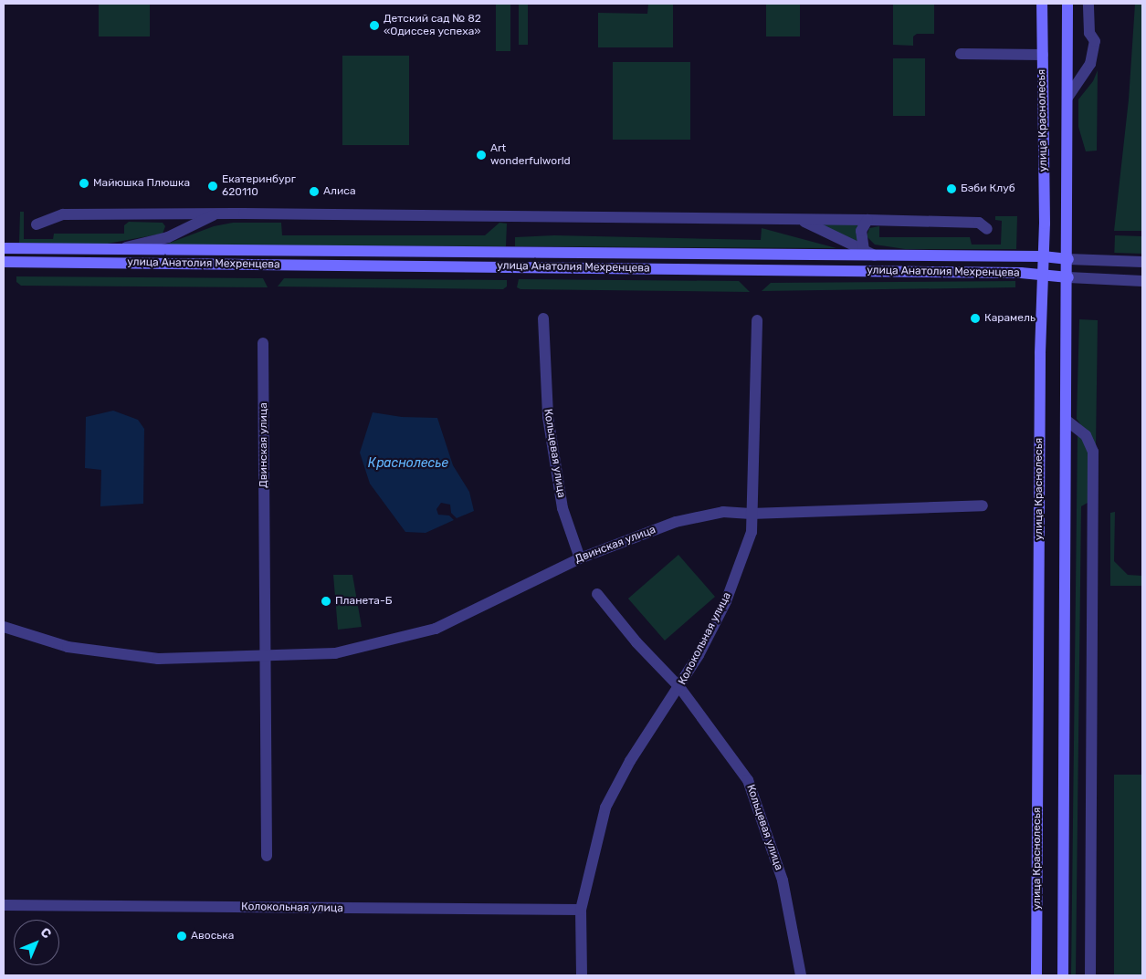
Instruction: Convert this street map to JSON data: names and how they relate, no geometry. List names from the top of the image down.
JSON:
{
  "streets": {
    "street": [
      "улица Краснолесья",
      "улица Анатолия Мехренцева",
      "Двинская улица",
      "Кольцевая улица",
      "Колокольная улица"
    ]
  },
  "crossings": [
    ["улица Краснолесья", "улица Анатолия Мехренцева"],
    ["Двинская улица", "Кольцевая улица"],
    ["Двинская улица", "Колокольная улица"],
    ["Кольцевая улица", "Колокольная улица"]
  ],
  "water": ["Краснолесье"],
  "places": [
    "Детский сад № 82 «Одиссея успеха»",
    "Art wonderfulworld",
    "Майюшка Плюшка",
    "Екатеринбург 620110",
    "Бэби Клуб",
    "Алиса",
    "Карамель",
    "Планета-Б",
    "Авоська"
  ],
  "north": "top right"
}
